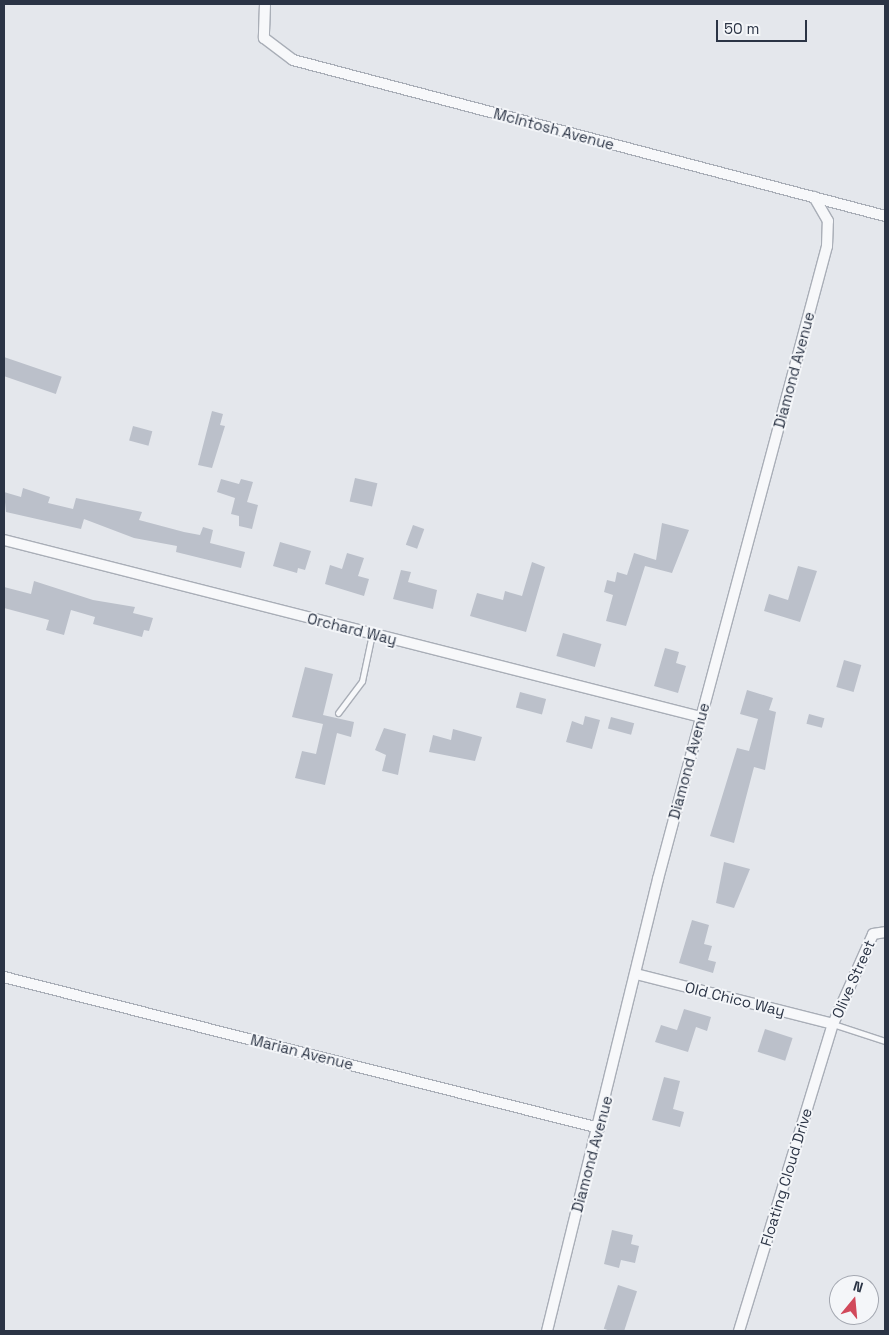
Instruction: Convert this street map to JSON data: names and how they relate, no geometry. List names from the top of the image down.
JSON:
{
  "streets": {
    "street": [
      "McIntosh Avenue",
      "Diamond Avenue",
      "Orchard Way",
      "Olive Street",
      "Old Chico Way",
      "Marian Avenue",
      "Floating Cloud Drive"
    ]
  },
  "crossings": [
    ["McIntosh Avenue", "Diamond Avenue"],
    ["Diamond Avenue", "Orchard Way"],
    ["Diamond Avenue", "Old Chico Way"],
    ["Diamond Avenue", "Marian Avenue"],
    ["Olive Street", "Old Chico Way"],
    ["Olive Street", "Floating Cloud Drive"],
    ["Old Chico Way", "Floating Cloud Drive"]
  ],
  "scale_bar": "50 m",
  "north": "top"
}
